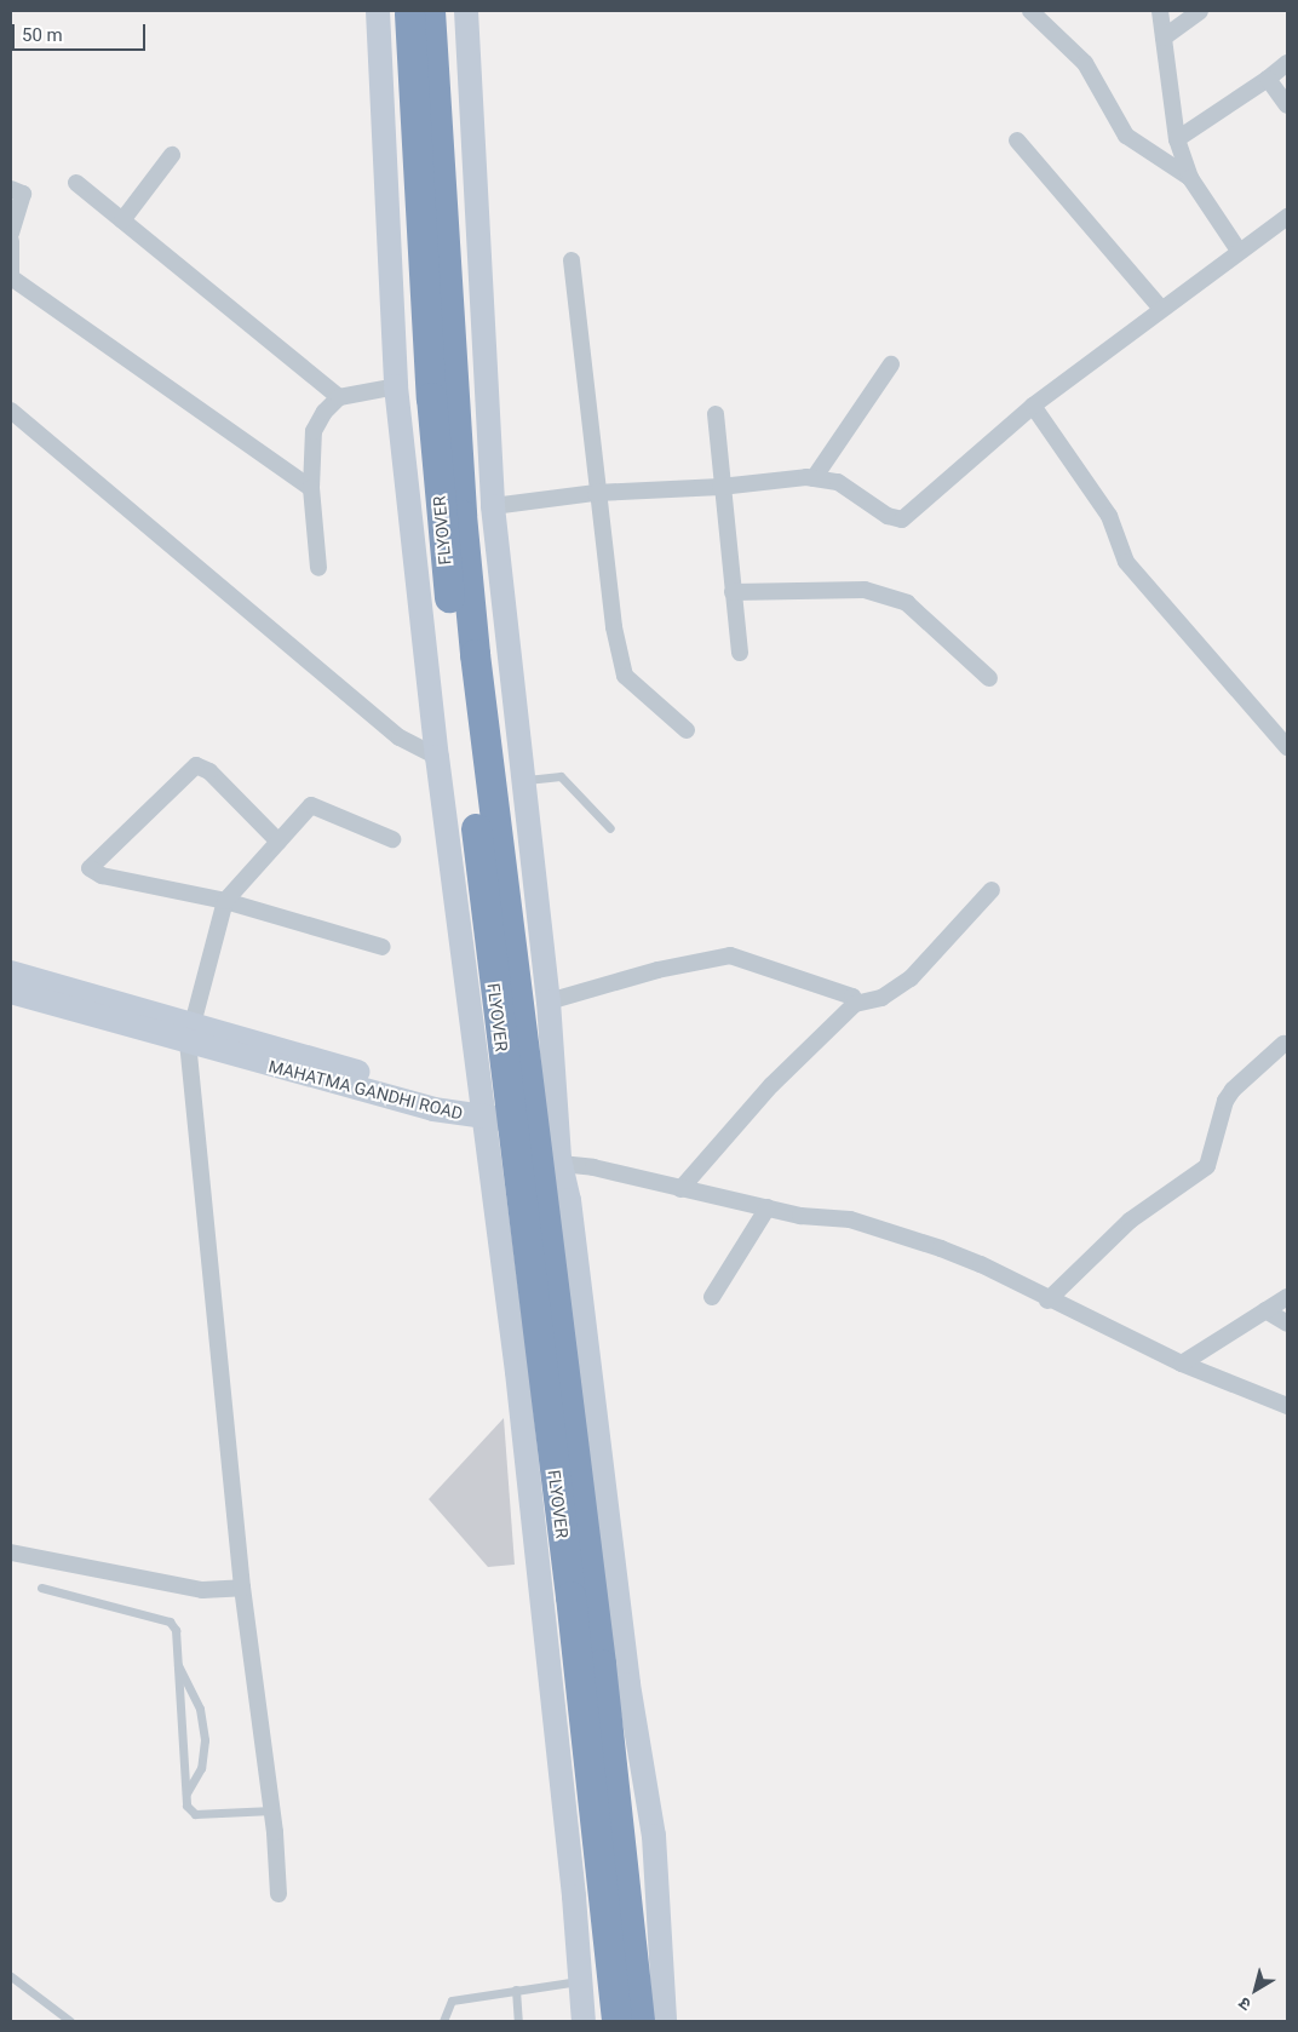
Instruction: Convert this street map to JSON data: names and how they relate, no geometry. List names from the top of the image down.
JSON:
{
  "streets": {
    "highway": ["FLYOVER"],
    "street": ["MAHATMA GANDHI ROAD"]
  },
  "scale_bar": "50 m",
  "north": "bottom left"
}
